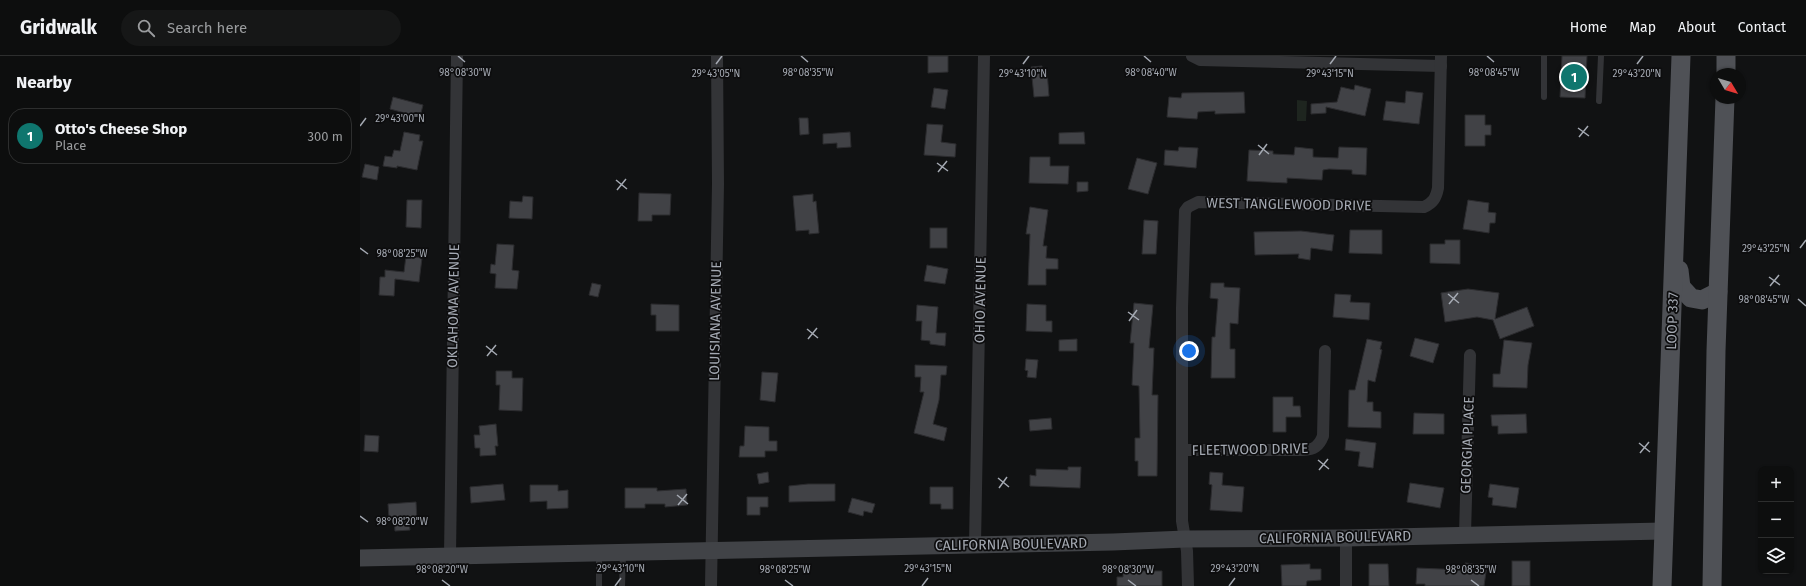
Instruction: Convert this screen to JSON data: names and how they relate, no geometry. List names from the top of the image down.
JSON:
{
  "streets": {
    "main road": ["LOOP 337"],
    "street": [
      "WEST TANGLEWOOD DRIVE",
      "OHIO AVENUE",
      "OKLAHOMA AVENUE",
      "LOUISIANA AVENUE",
      "GEORGIA PLACE",
      "FLEETWOOD DRIVE",
      "CALIFORNIA BOULEVARD"
    ]
  },
  "crossings": [
    ["WEST TANGLEWOOD DRIVE", "FLEETWOOD DRIVE"],
    ["WEST TANGLEWOOD DRIVE", "CALIFORNIA BOULEVARD"],
    ["OHIO AVENUE", "CALIFORNIA BOULEVARD"],
    ["OKLAHOMA AVENUE", "CALIFORNIA BOULEVARD"],
    ["LOUISIANA AVENUE", "CALIFORNIA BOULEVARD"],
    ["LOOP 337", "CALIFORNIA BOULEVARD"],
    ["GEORGIA PLACE", "CALIFORNIA BOULEVARD"]
  ],
  "north": "bottom right",
  "page": {
    "header": "Gridwalk",
    "search": "Search here",
    "nav": [
      "Home",
      "Map",
      "About",
      "Contact"
    ],
    "heading": "Nearby",
    "pins": "1",
    "list": [
      {
        "mark": "1",
        "name": "Otto's Cheese Shop",
        "note": "Place",
        "value": "300 m"
      }
    ],
    "map_buttons": ["+", "−"]
  },
  "coordinates": [
    "98°08'30\"W",
    "98°08'35\"W",
    "98°08'40\"W",
    "98°08'45\"W",
    "29°43'10\"N",
    "29°43'20\"N",
    "29°43'05\"N",
    "29°43'15\"N",
    "29°43'00\"N",
    "29°43'25\"N",
    "98°08'25\"W",
    "98°08'20\"W"
  ]
}
